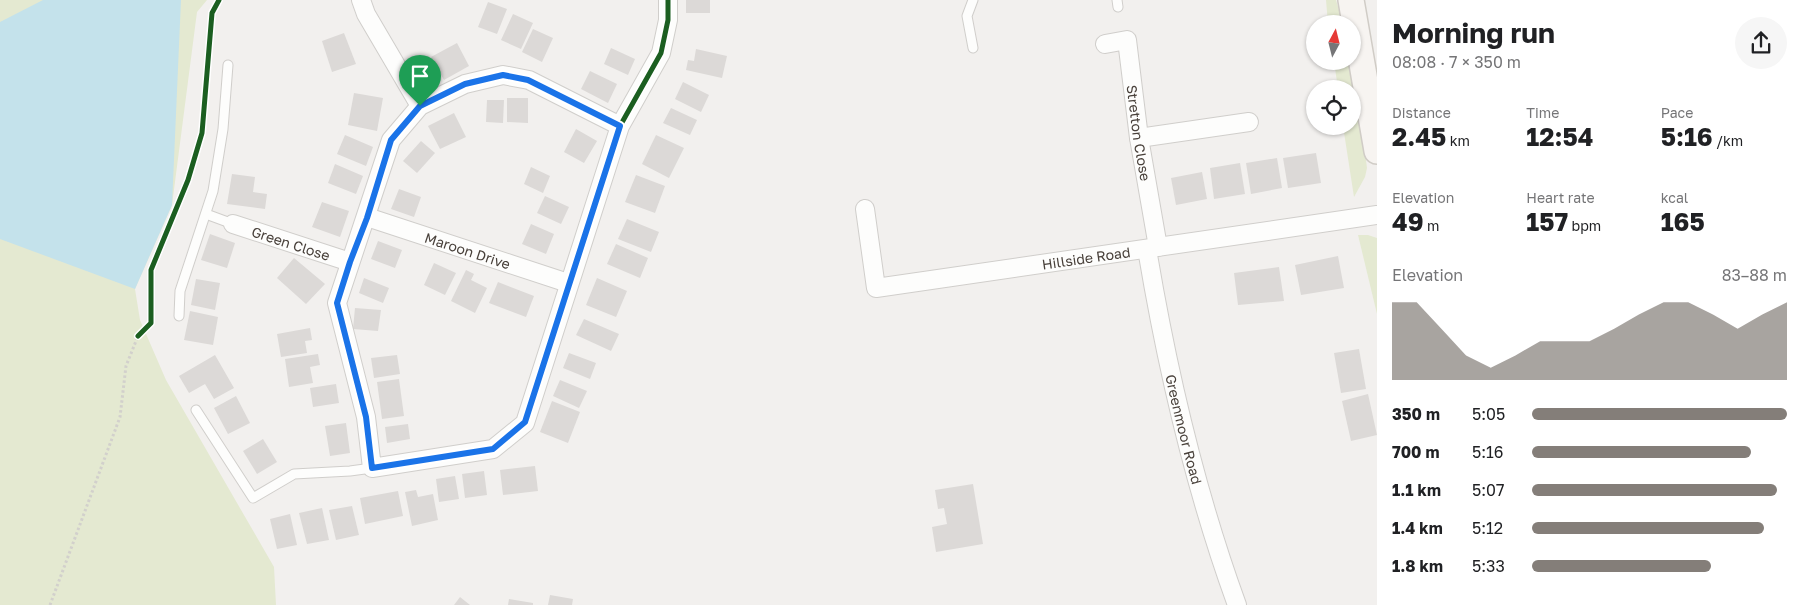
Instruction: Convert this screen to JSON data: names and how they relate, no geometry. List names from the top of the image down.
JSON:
{
  "streets": {
    "street": [
      "Stretton Close",
      "Green Close",
      "Maroon Drive",
      "Hillside Road",
      "Greenmoor Road"
    ]
  },
  "crossings": [
    ["Stretton Close", "Hillside Road"],
    ["Stretton Close", "Greenmoor Road"],
    ["Hillside Road", "Greenmoor Road"]
  ],
  "north": "top",
  "page": {
    "heading": ["Morning run", "08:08 · 7 × 350 m"],
    "stats": [
      ["Distance", "2.45 km"],
      ["Time", "12:54"],
      ["Pace", "5:16 /km"],
      ["Elevation", "49 m"],
      ["Heart rate", "157 bpm"],
      ["kcal", "165"]
    ],
    "chart": ["Elevation", "83–88 m"],
    "list": [
      {
        "name": "350 m",
        "note": "5:05"
      },
      {
        "name": "700 m",
        "note": "5:16"
      },
      {
        "name": "1.1 km",
        "note": "5:07"
      },
      {
        "name": "1.4 km",
        "note": "5:12"
      },
      {
        "name": "1.8 km",
        "note": "5:33"
      }
    ]
  }
}
